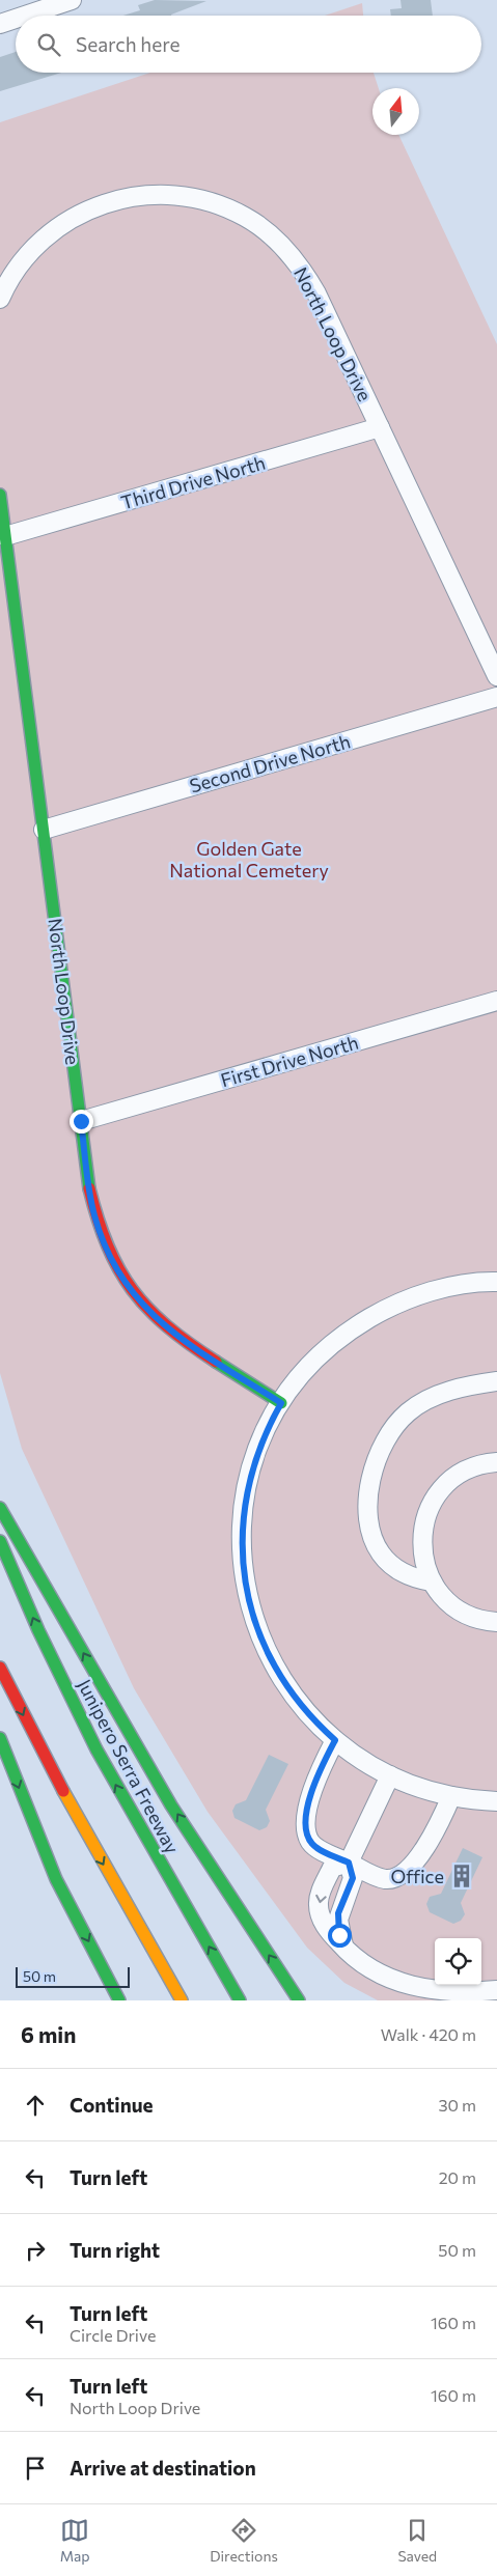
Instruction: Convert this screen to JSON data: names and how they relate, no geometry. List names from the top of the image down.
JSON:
{
  "streets": {
    "main road": ["North Loop Drive", "Junipero Serra Freeway"],
    "street": ["Third Drive North", "Second Drive North", "First Drive North"]
  },
  "crossings": [
    ["North Loop Drive", "Third Drive North"],
    ["North Loop Drive", "Second Drive North"],
    ["North Loop Drive", "First Drive North"]
  ],
  "parks": ["Golden Gate National Cemetery"],
  "places": {
    "building": ["Office"]
  },
  "scale_bar": "50 m",
  "north": "top",
  "page": {
    "search": "Search here",
    "scale": "50 m",
    "heading": ["6 min", "Walk · 420 m"],
    "list": [
      ["Continue", "30 m"],
      ["Turn left", "20 m"],
      ["Turn right", "50 m"],
      ["Turn left", "Circle Drive", "160 m"],
      ["Turn left", "North Loop Drive", "160 m"],
      "Arrive at destination"
    ],
    "nav": ["Map", "Directions", "Saved"]
  }
}
